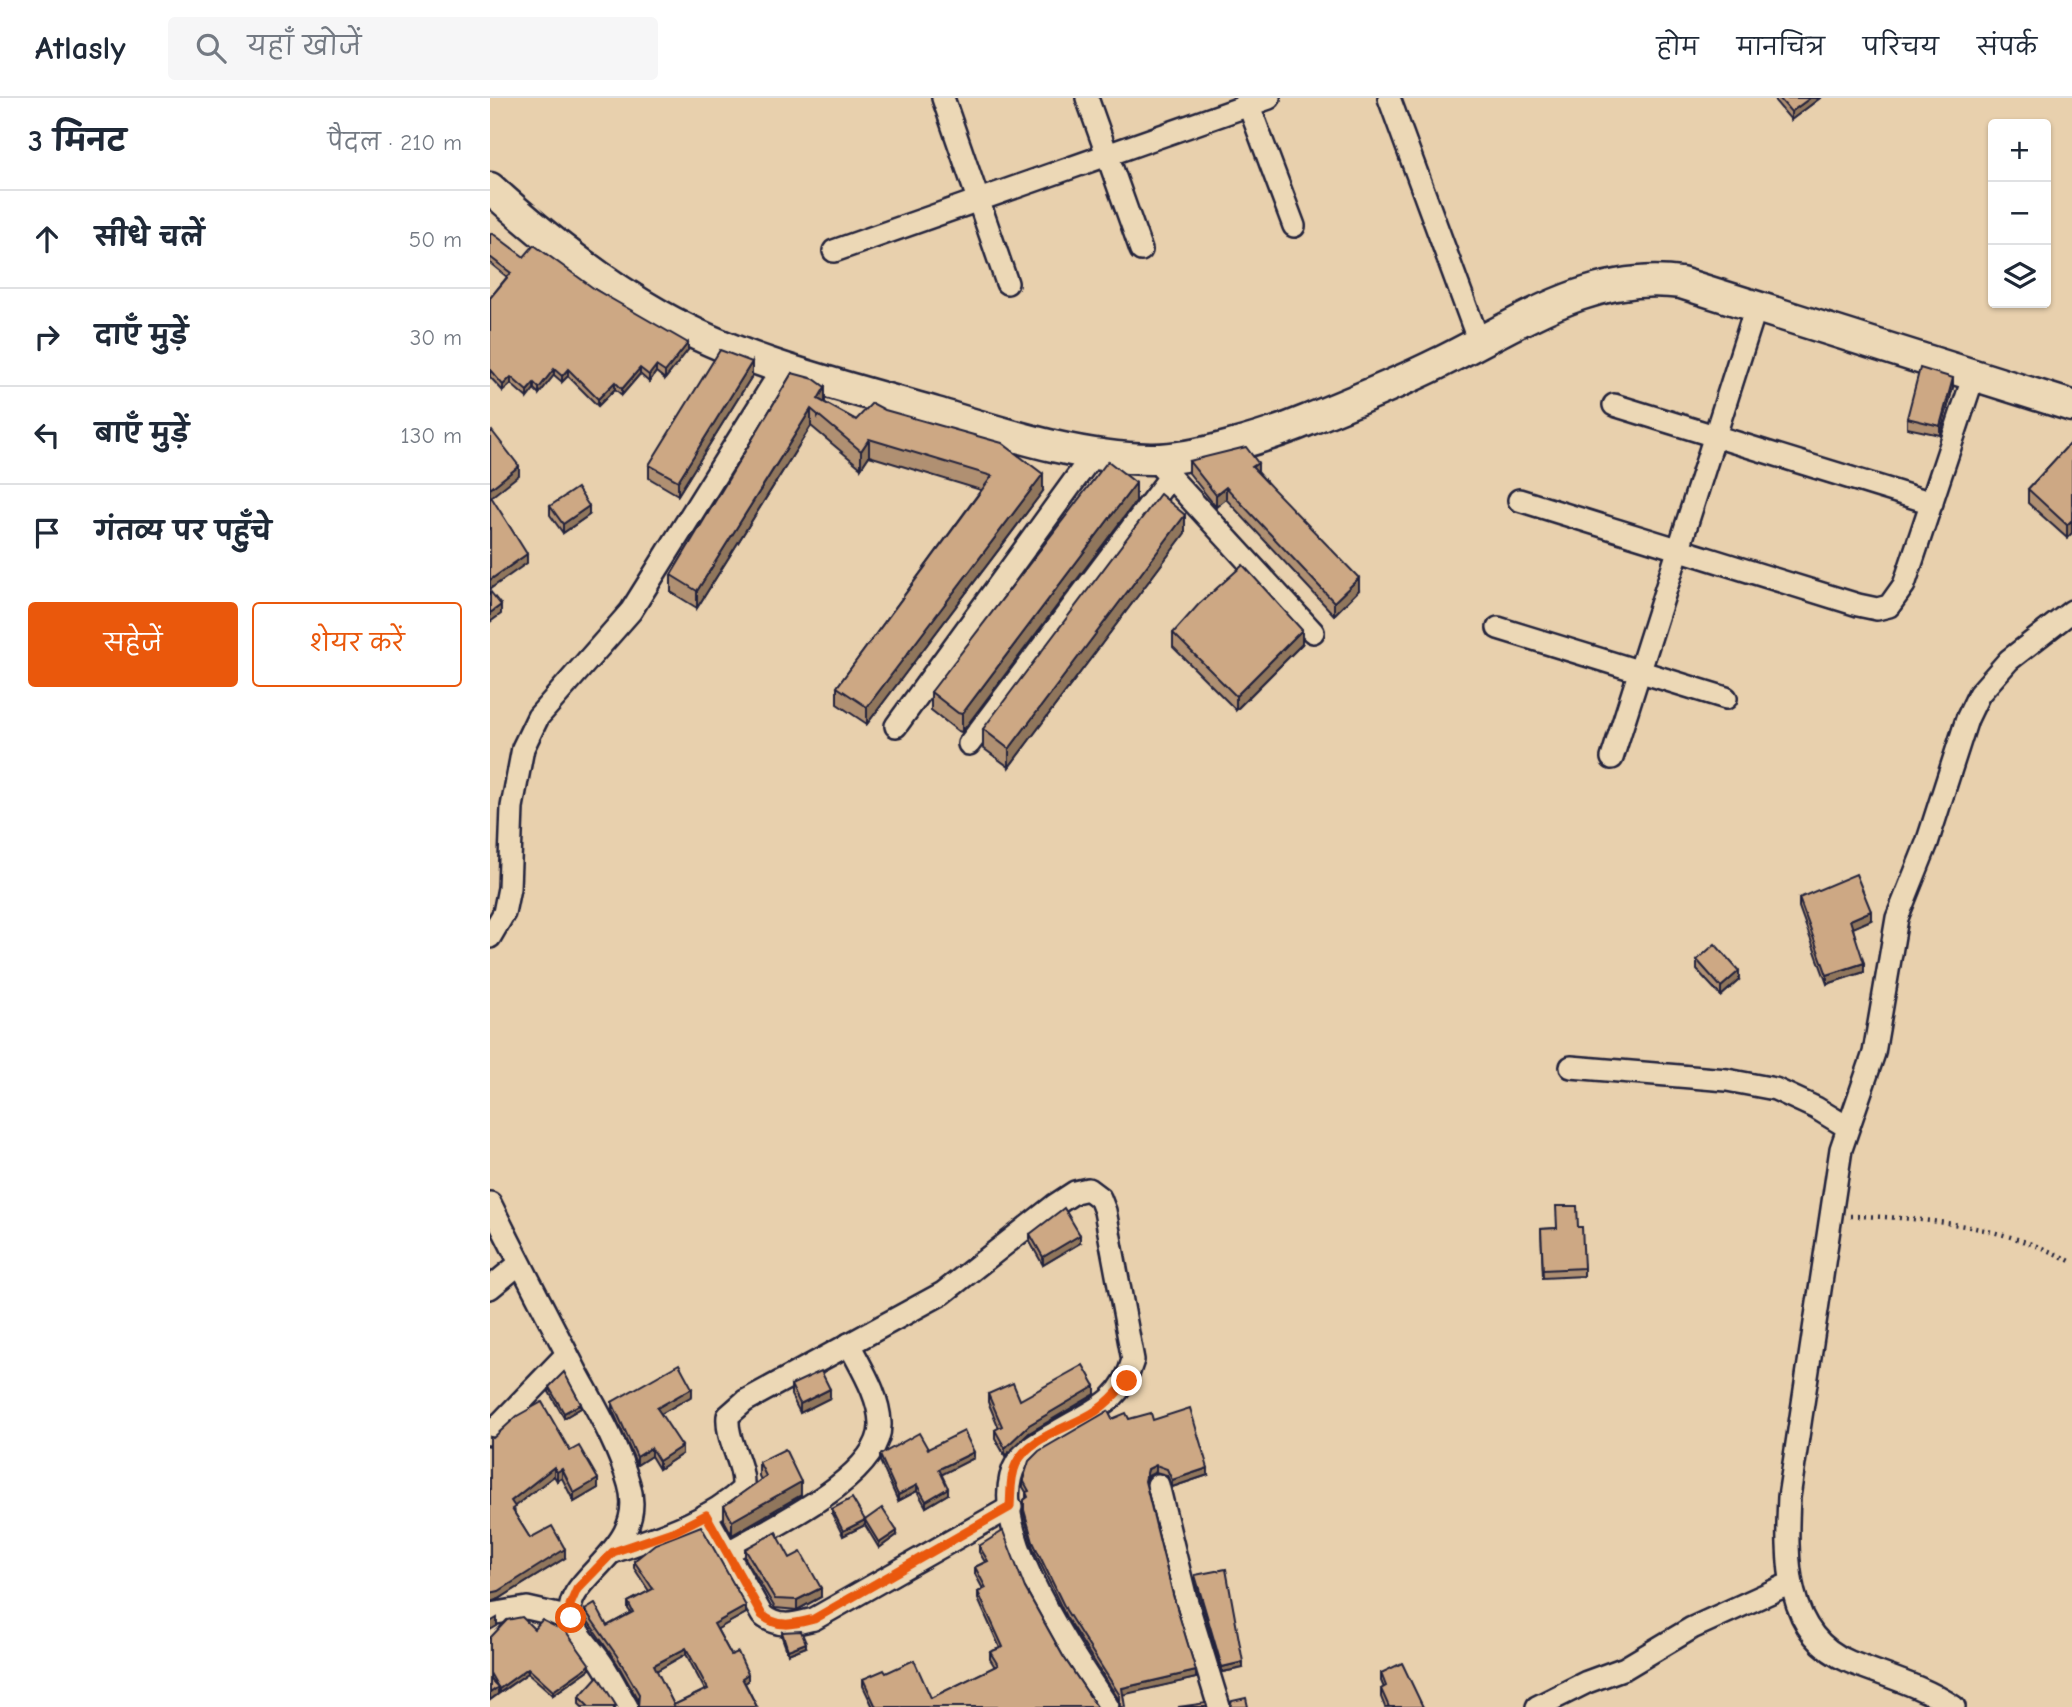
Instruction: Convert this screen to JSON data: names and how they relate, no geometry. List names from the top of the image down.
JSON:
{
  "page": {
    "header": "Atlasly",
    "search": "यहाँ खोजें",
    "nav": [
      "होम",
      "मानचित्र",
      "परिचय",
      "संपर्क"
    ],
    "heading": ["3 मिनट", "पैदल · 210 m"],
    "map_buttons": ["+", "−"],
    "list": [
      ["सीधे चलें", "50 m"],
      ["दाएँ मुड़ें", "30 m"],
      ["बाएँ मुड़ें", "130 m"],
      "गंतव्य पर पहुँचे"
    ],
    "buttons": ["सहेजें", "शेयर करें"]
  }
}
